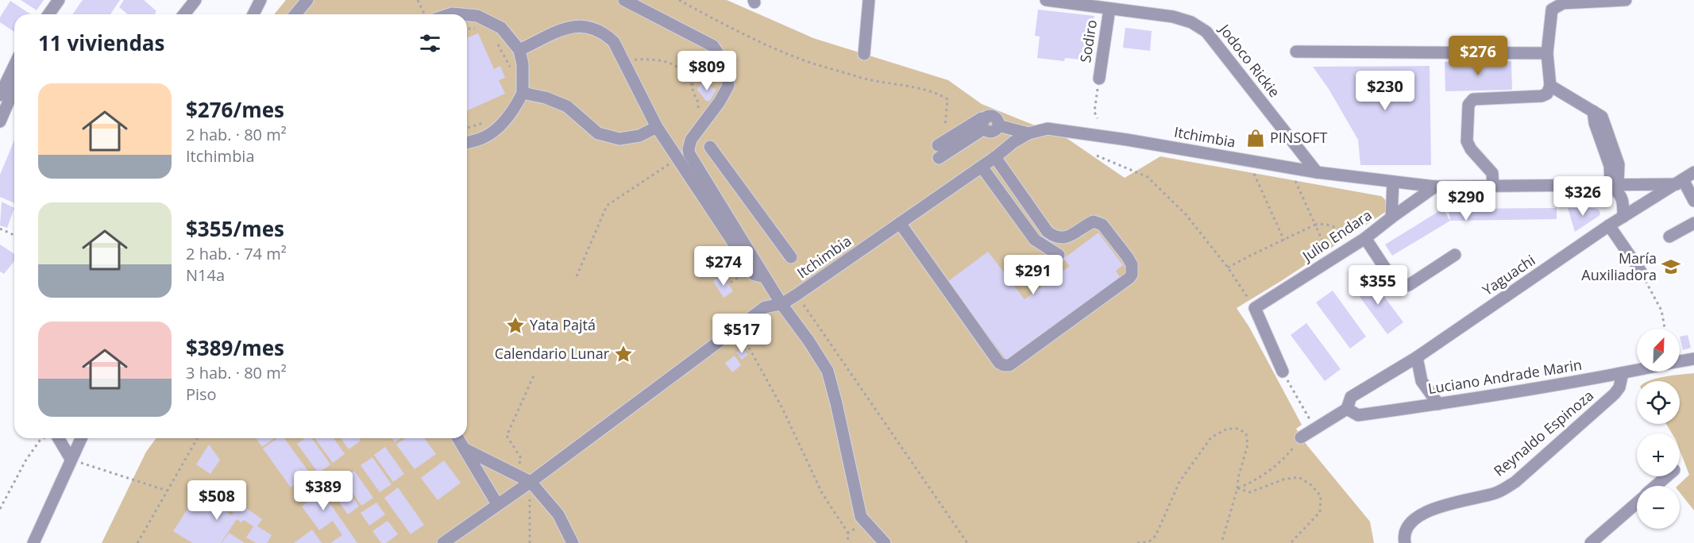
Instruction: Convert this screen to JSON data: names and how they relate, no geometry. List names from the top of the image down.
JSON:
{
  "streets": {
    "street": [
      "Sodiro",
      "Jodoco Rickie",
      "Itchimbia",
      "Julio Endara",
      "Yaguachi",
      "Luciano Andrade Marin",
      "Reynaldo Espinoza"
    ]
  },
  "crossings": [
    ["Sodiro", "Jodoco Rickie"],
    ["Jodoco Rickie", "Itchimbia"],
    ["Itchimbia", "Julio Endara"],
    ["Itchimbia", "Yaguachi"],
    ["Yaguachi", "Luciano Andrade Marin"],
    ["Luciano Andrade Marin", "Reynaldo Espinoza"]
  ],
  "places": {
    "shop": ["PINSOFT"],
    "school or university": ["María Auxiliadora"],
    "place": ["Yata Pajtá", "Calendario Lunar"]
  },
  "north": "top right",
  "page": {
    "heading": "11 viviendas",
    "price": [
      "$276",
      "$809",
      "$230",
      "$326",
      "$290",
      "$274",
      "$291",
      "$355",
      "$517",
      "$389",
      "$508"
    ],
    "list": [
      {
        "name": "$276/mes",
        "note": "2 hab. · 80 m² · Itchimbia"
      },
      {
        "name": "$355/mes",
        "note": "2 hab. · 74 m² · N14a"
      },
      {
        "name": "$389/mes",
        "note": "3 hab. · 80 m² · Piso"
      }
    ],
    "map_buttons": ["+", "−"]
  }
}
